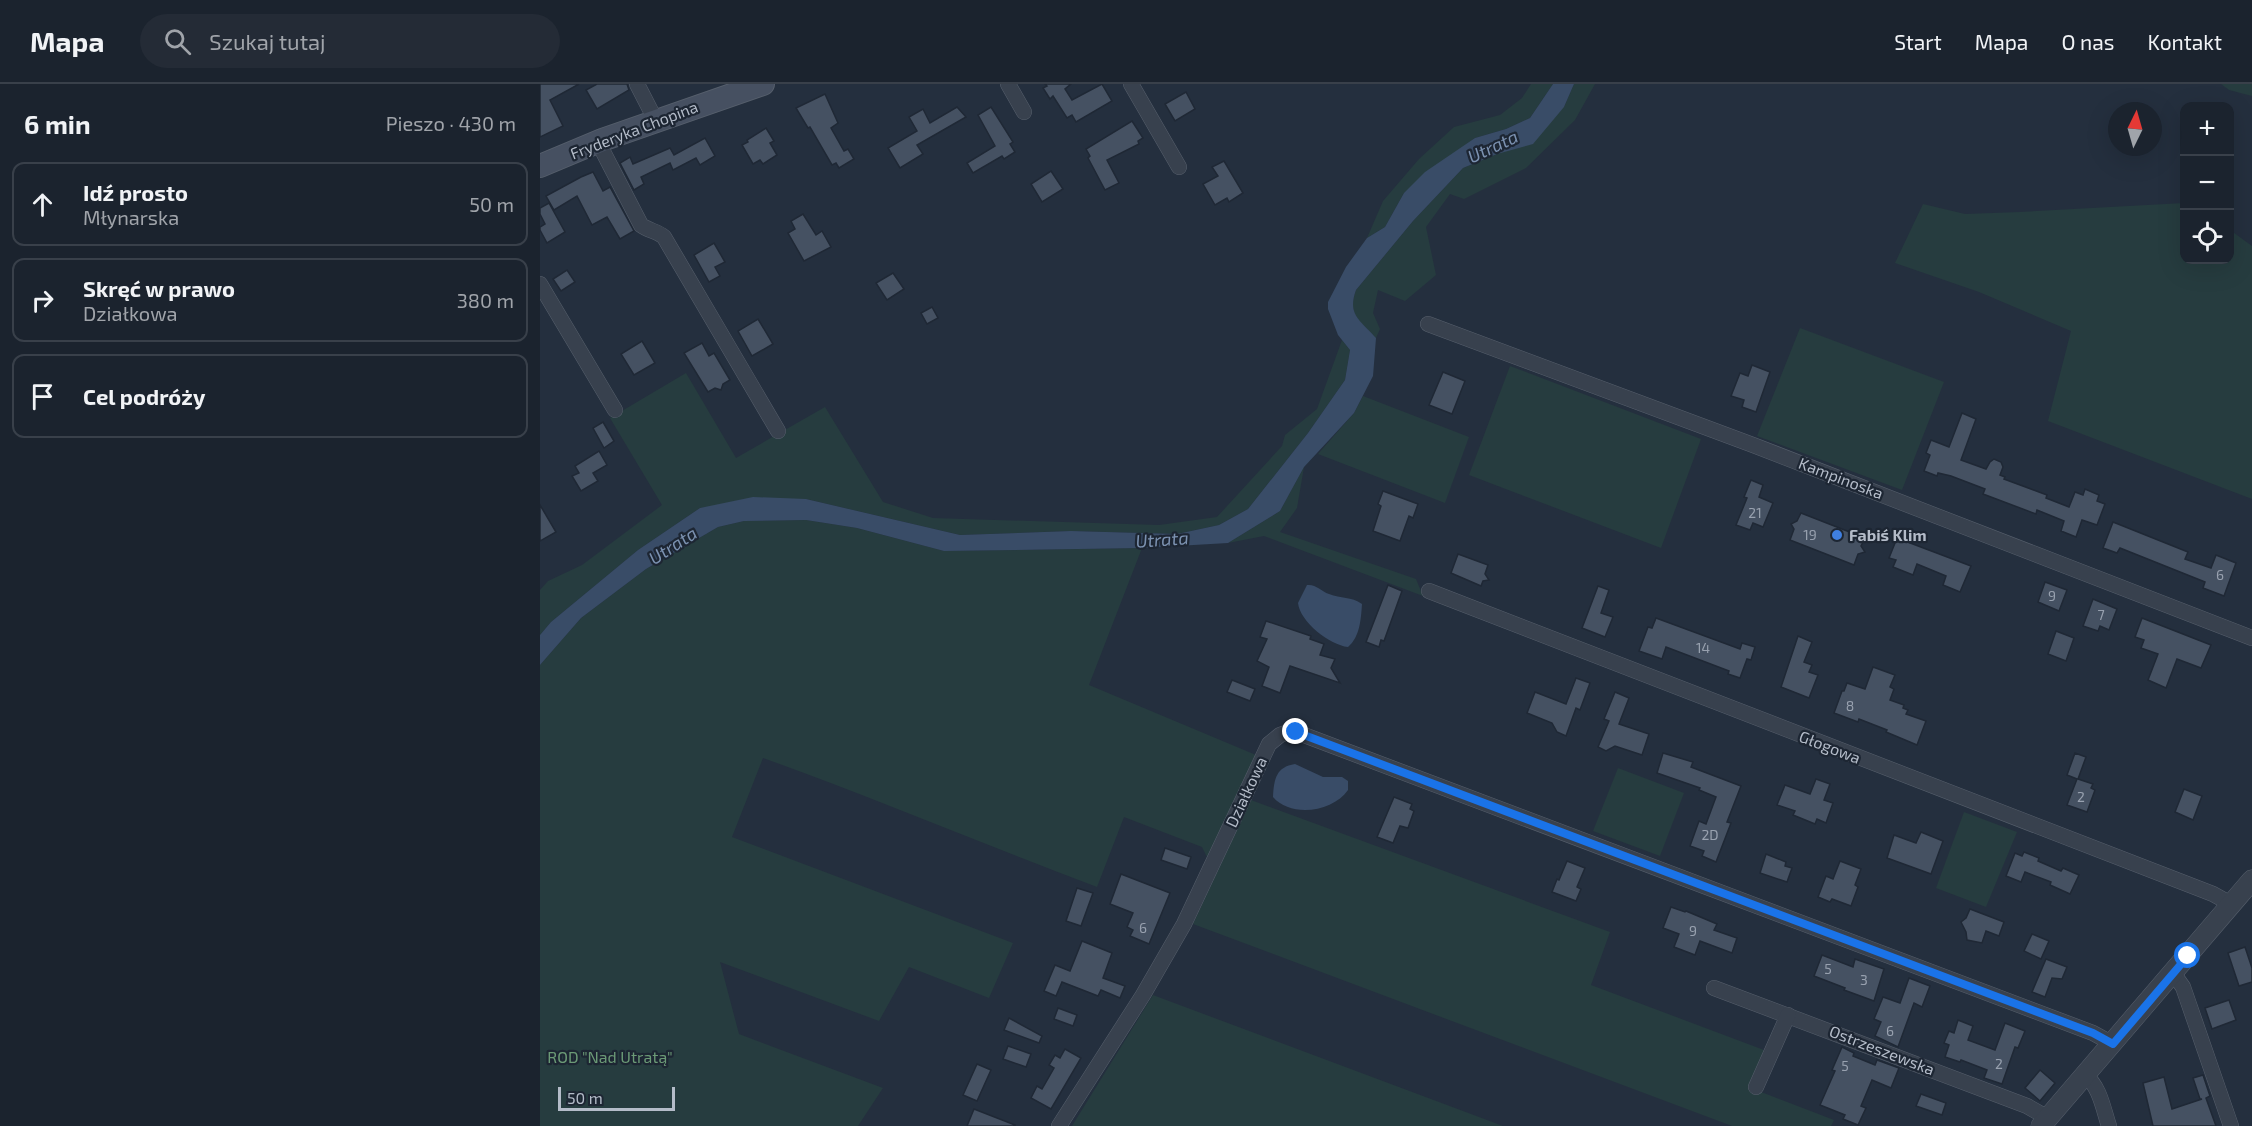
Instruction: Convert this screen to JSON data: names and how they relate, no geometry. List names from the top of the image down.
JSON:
{
  "streets": {
    "main road": ["Fryderyka Chopina"],
    "street": [
      "Kampinoska",
      "Głogowa",
      "Działkowa",
      "Ostrzeszewska"
    ]
  },
  "water": ["Utrata"],
  "parks": ["ROD \"Nad Utratą\""],
  "places": ["Fabiś Klim"],
  "house_numbers": [
    "21",
    "19",
    "6",
    "9",
    "7",
    "14",
    "8",
    "2",
    "2D",
    "6",
    "9",
    "5",
    "3",
    "6",
    "2",
    "5"
  ],
  "scale_bar": "50 m",
  "north": "top",
  "page": {
    "header": "Mapa",
    "search": "Szukaj tutaj",
    "nav": [
      "Start",
      "Mapa",
      "O nas",
      "Kontakt"
    ],
    "heading": ["6 min", "Pieszo · 430 m"],
    "map_buttons": ["+", "−"],
    "list": [
      ["Idź prosto", "Młynarska", "50 m"],
      ["Skręć w prawo", "Działkowa", "380 m"],
      "Cel podróży"
    ],
    "scale": "50 m"
  }
}
